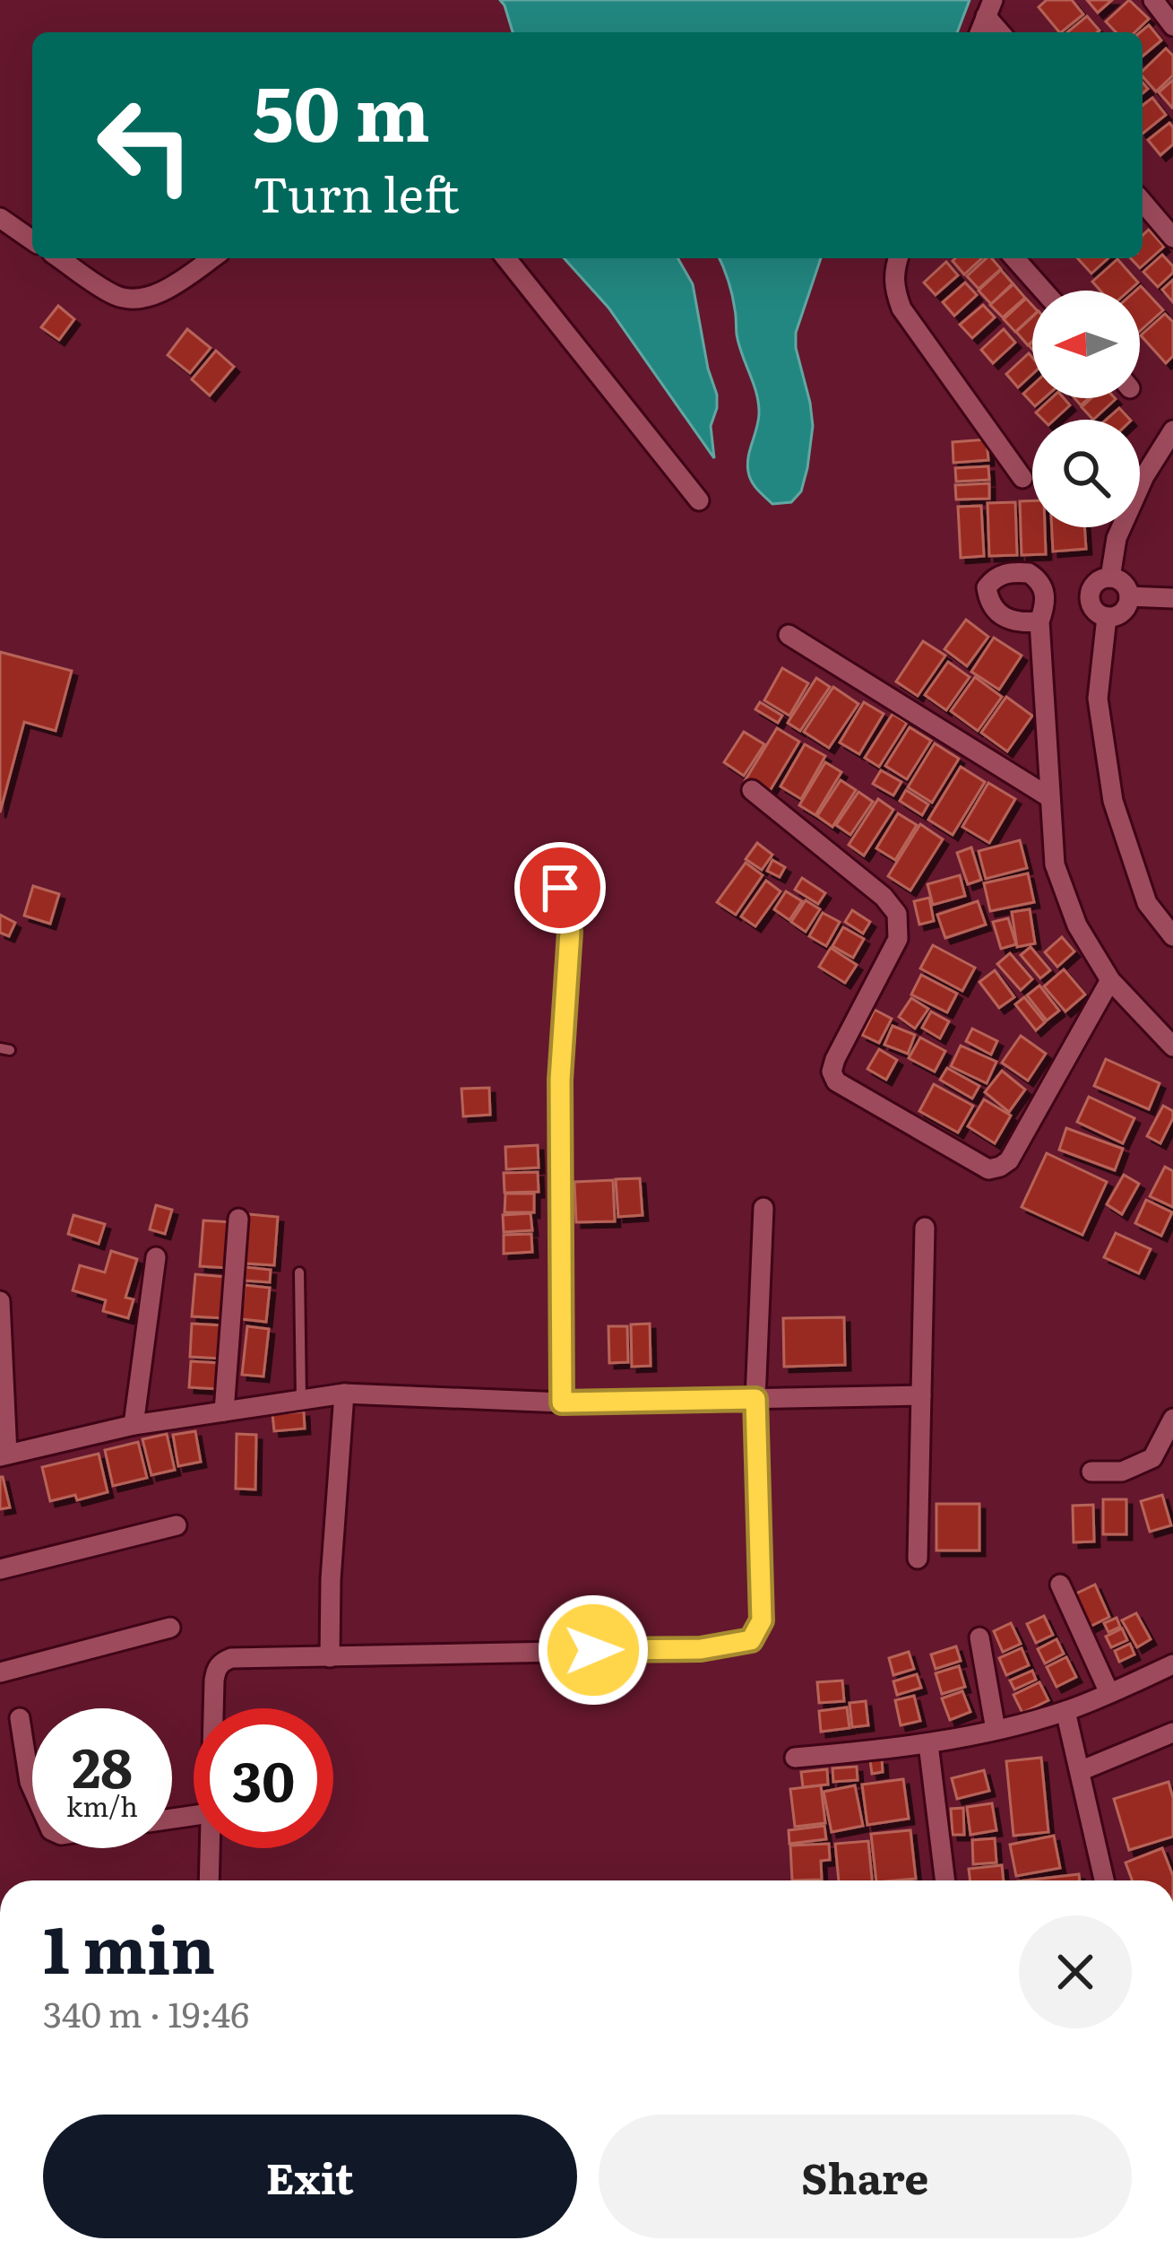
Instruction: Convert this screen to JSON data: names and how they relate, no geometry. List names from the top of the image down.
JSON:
{
  "north": "left",
  "page": {
    "turn": ["50 m", "Turn left"],
    "speed": "28 km/h",
    "limit": "30",
    "heading": ["1 min", "340 m · 19:46"],
    "buttons": ["Exit", "Share"]
  }
}
